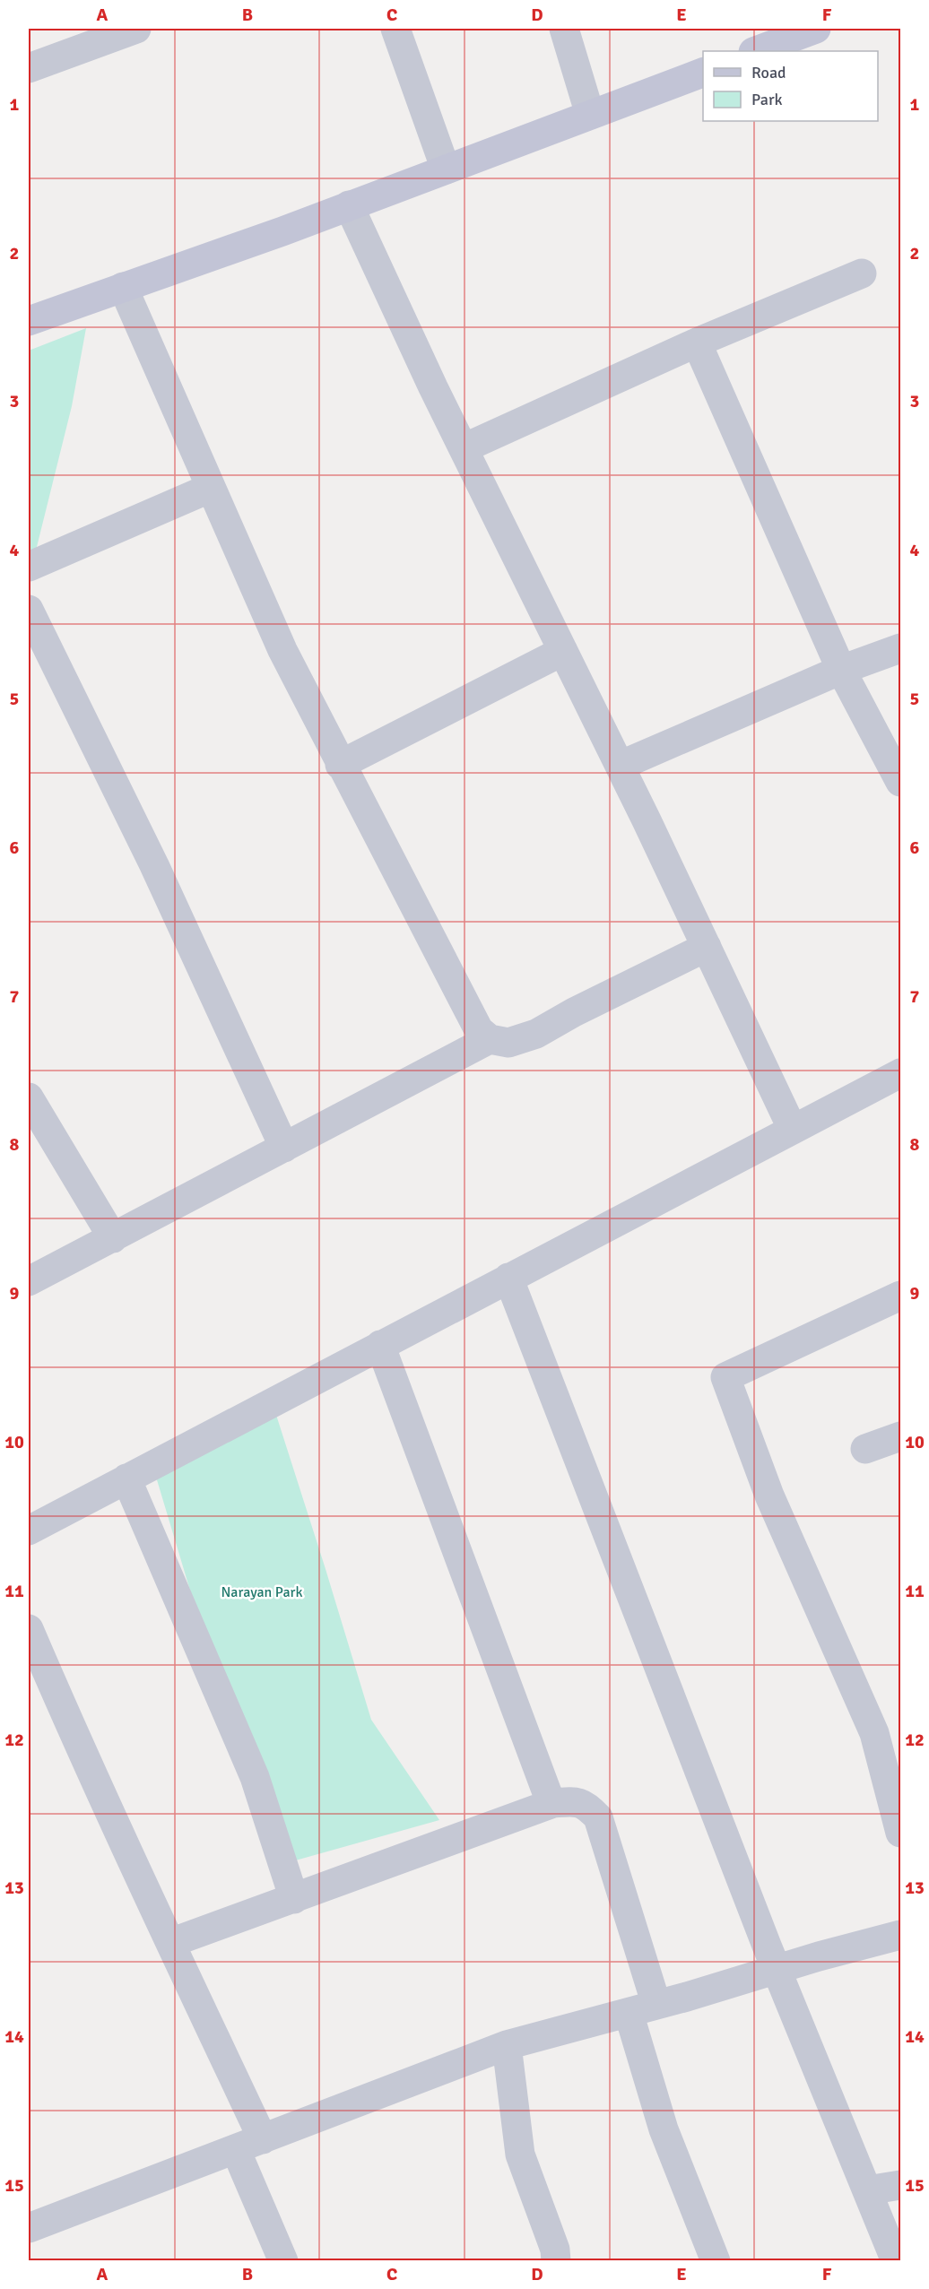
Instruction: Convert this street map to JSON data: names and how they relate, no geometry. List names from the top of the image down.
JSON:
{
  "parks": ["Narayan Park"],
  "legend": ["Road", "Park"],
  "grid": {
    "columns": [
      "A",
      "B",
      "C",
      "D",
      "E",
      "F"
    ],
    "rows": [
      "1",
      "2",
      "3",
      "4",
      "5",
      "6",
      "7",
      "8",
      "9",
      "10",
      "11",
      "12",
      "13",
      "14",
      "15"
    ]
  }
}
